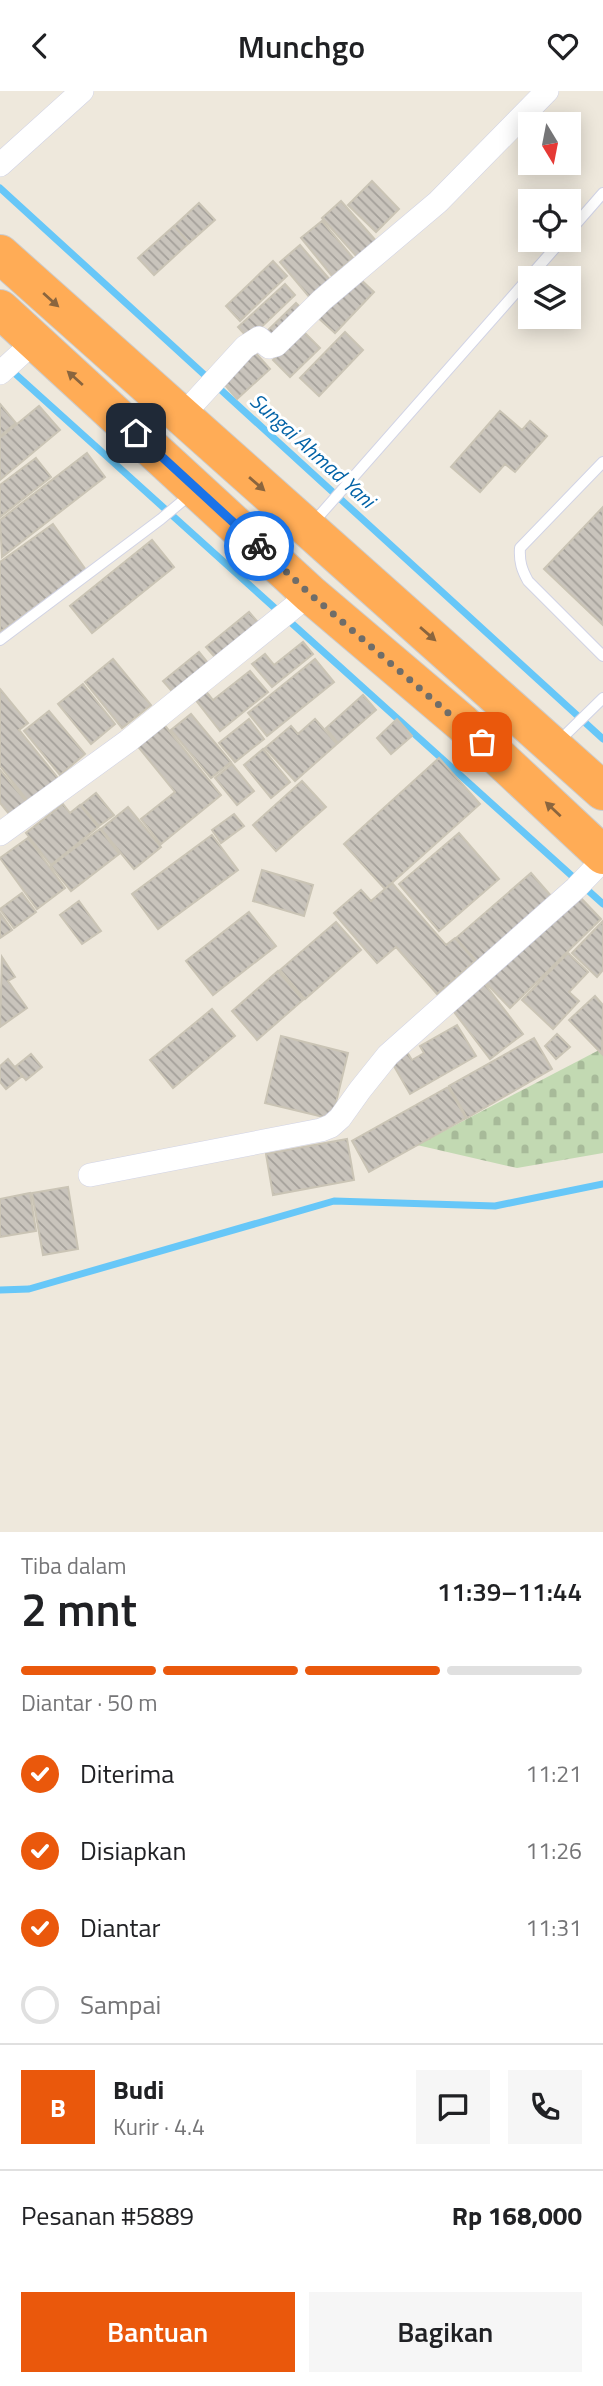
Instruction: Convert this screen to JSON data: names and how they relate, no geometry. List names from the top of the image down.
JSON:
{
  "water": ["Sungai Ahmad Yani"],
  "north": "bottom",
  "page": {
    "header": "Munchgo",
    "heading": ["2 mnt", "Tiba dalam", "11:39–11:44"],
    "panel": [
      "Budi",
      "Kurir · 4.4",
      "Pesanan #5889",
      "Rp 168,000"
    ],
    "bar": "Diantar · 50 m",
    "list": [
      ["Diterima", "11:21"],
      ["Disiapkan", "11:26"],
      ["Diantar", "11:31"],
      "Sampai"
    ],
    "round": "B",
    "buttons": ["Bantuan", "Bagikan"]
  }
}
